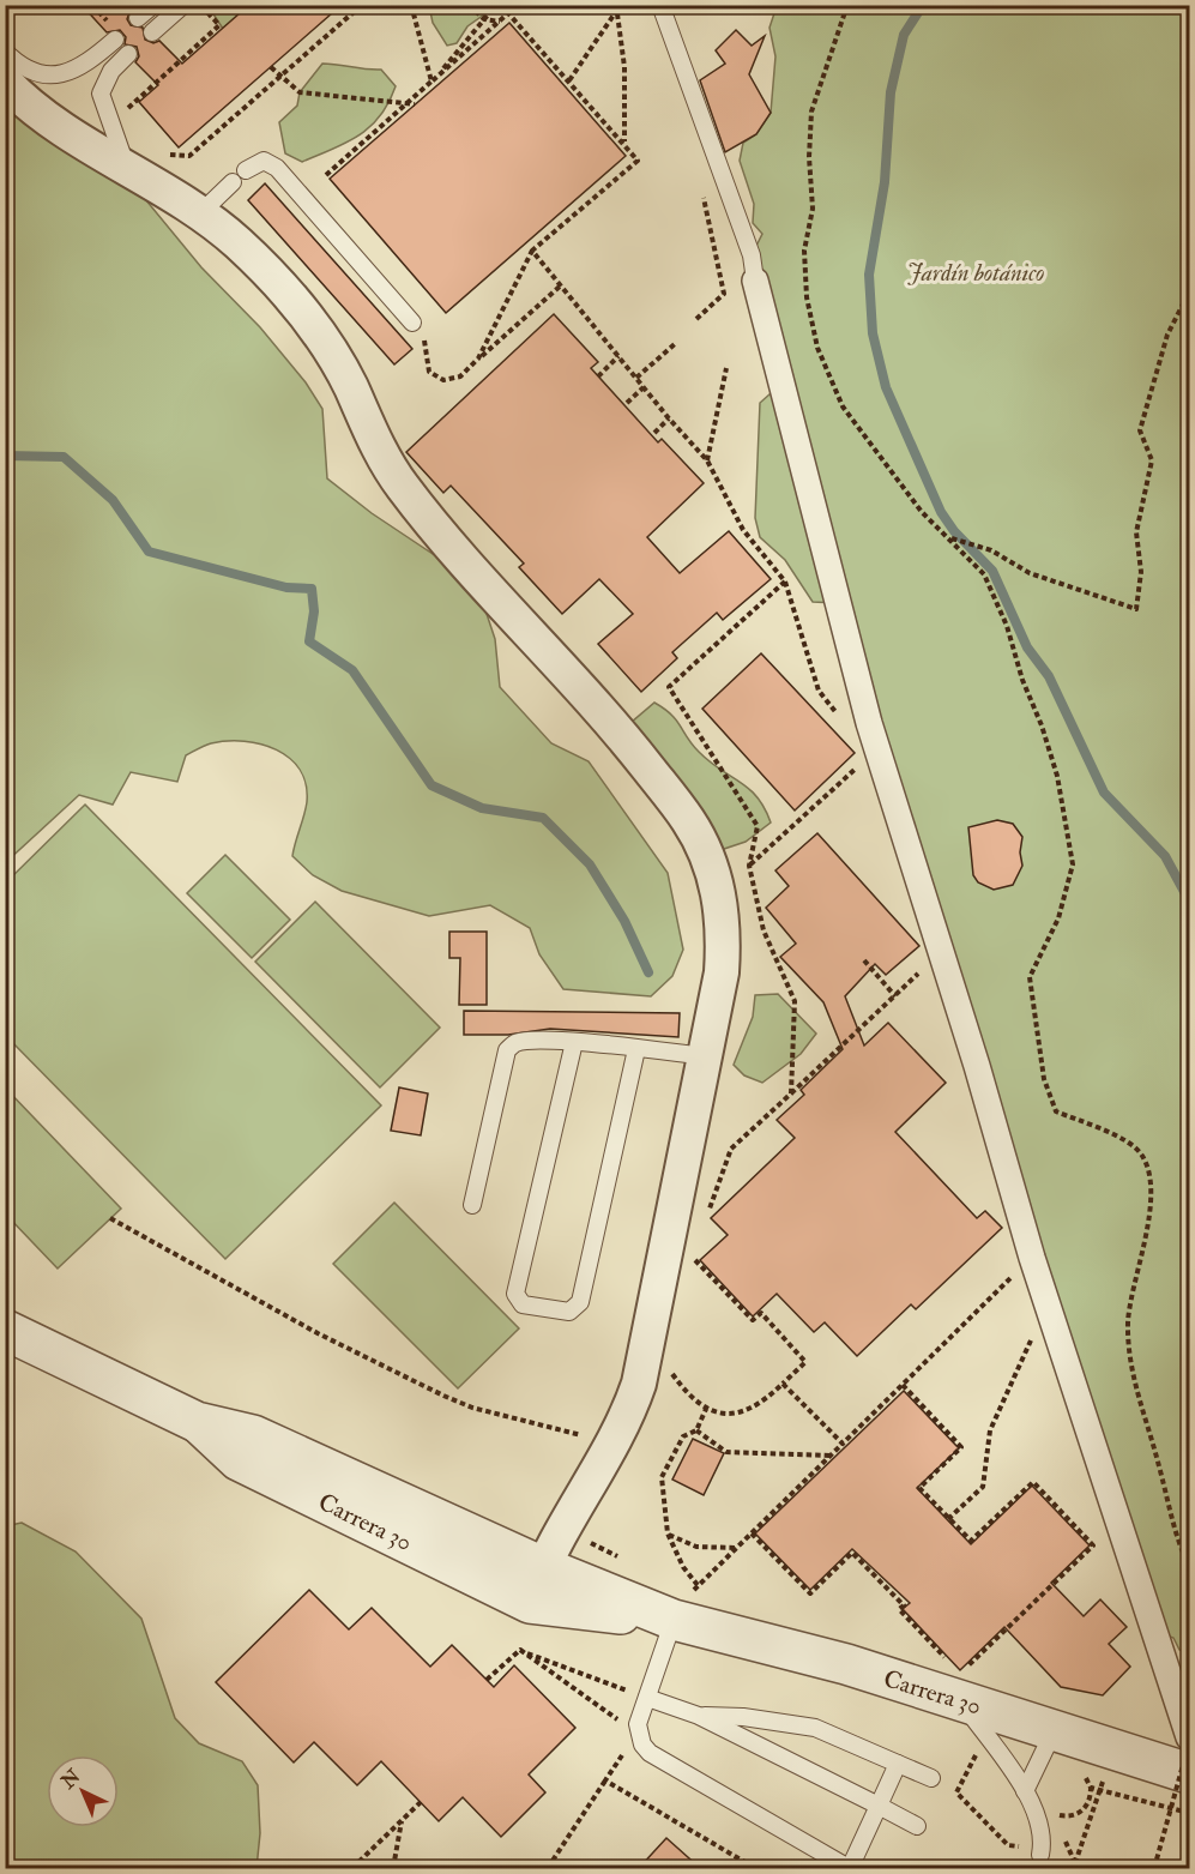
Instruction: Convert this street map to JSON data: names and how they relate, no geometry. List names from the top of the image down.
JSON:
{
  "streets": {
    "street": ["Carrera 30"]
  },
  "parks": ["Jardín botánico"],
  "north": "top left"
}
